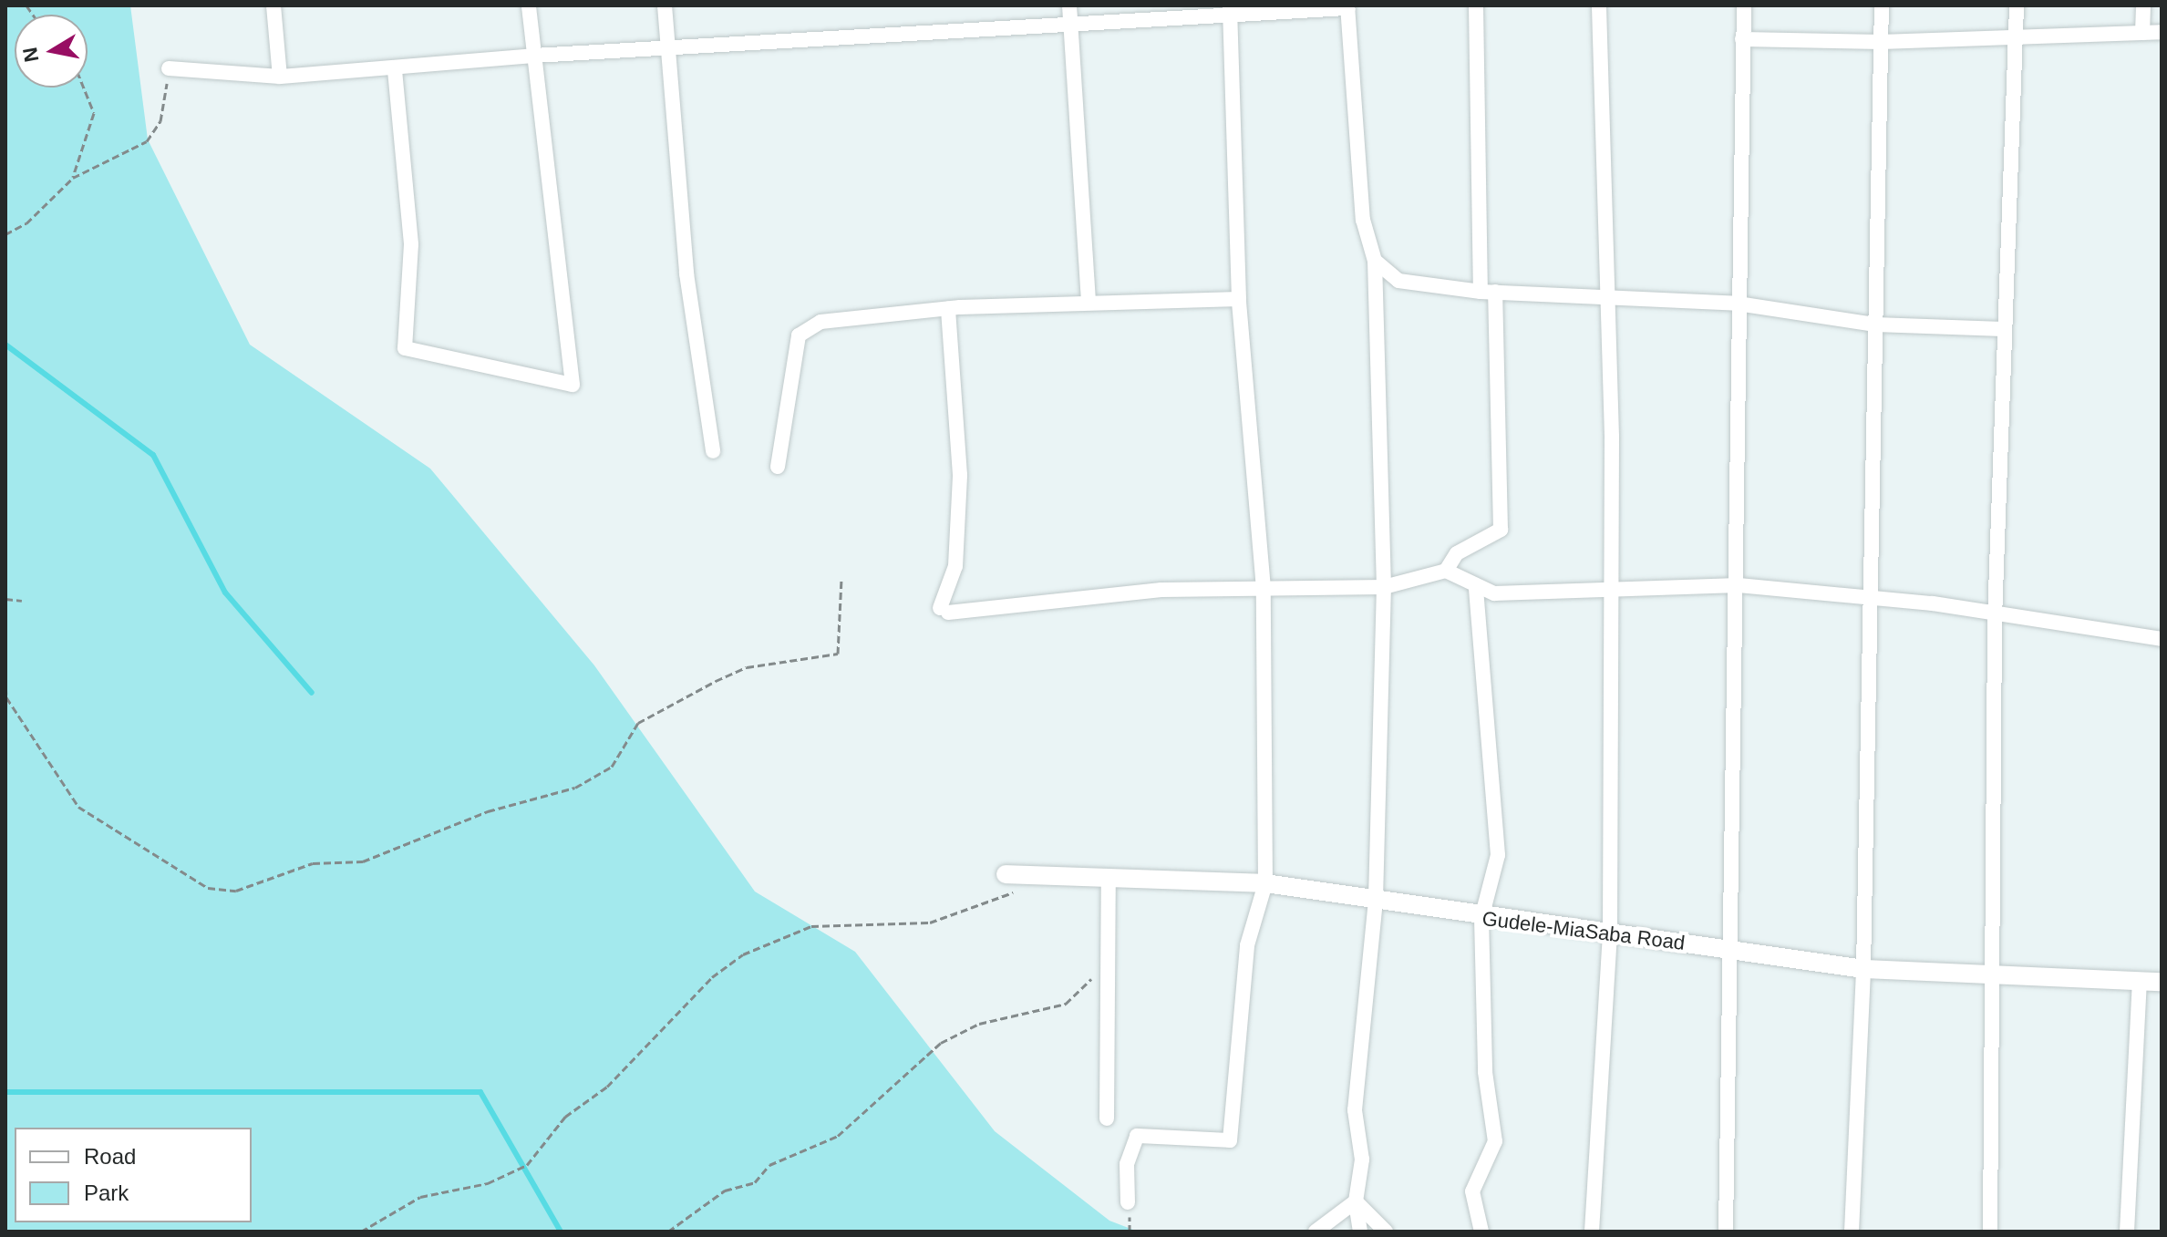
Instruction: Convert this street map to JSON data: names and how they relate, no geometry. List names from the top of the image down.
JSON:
{
  "streets": {
    "street": ["Gudele-MiaSaba Road"]
  },
  "legend": ["Road", "Park"],
  "north": "left"
}
